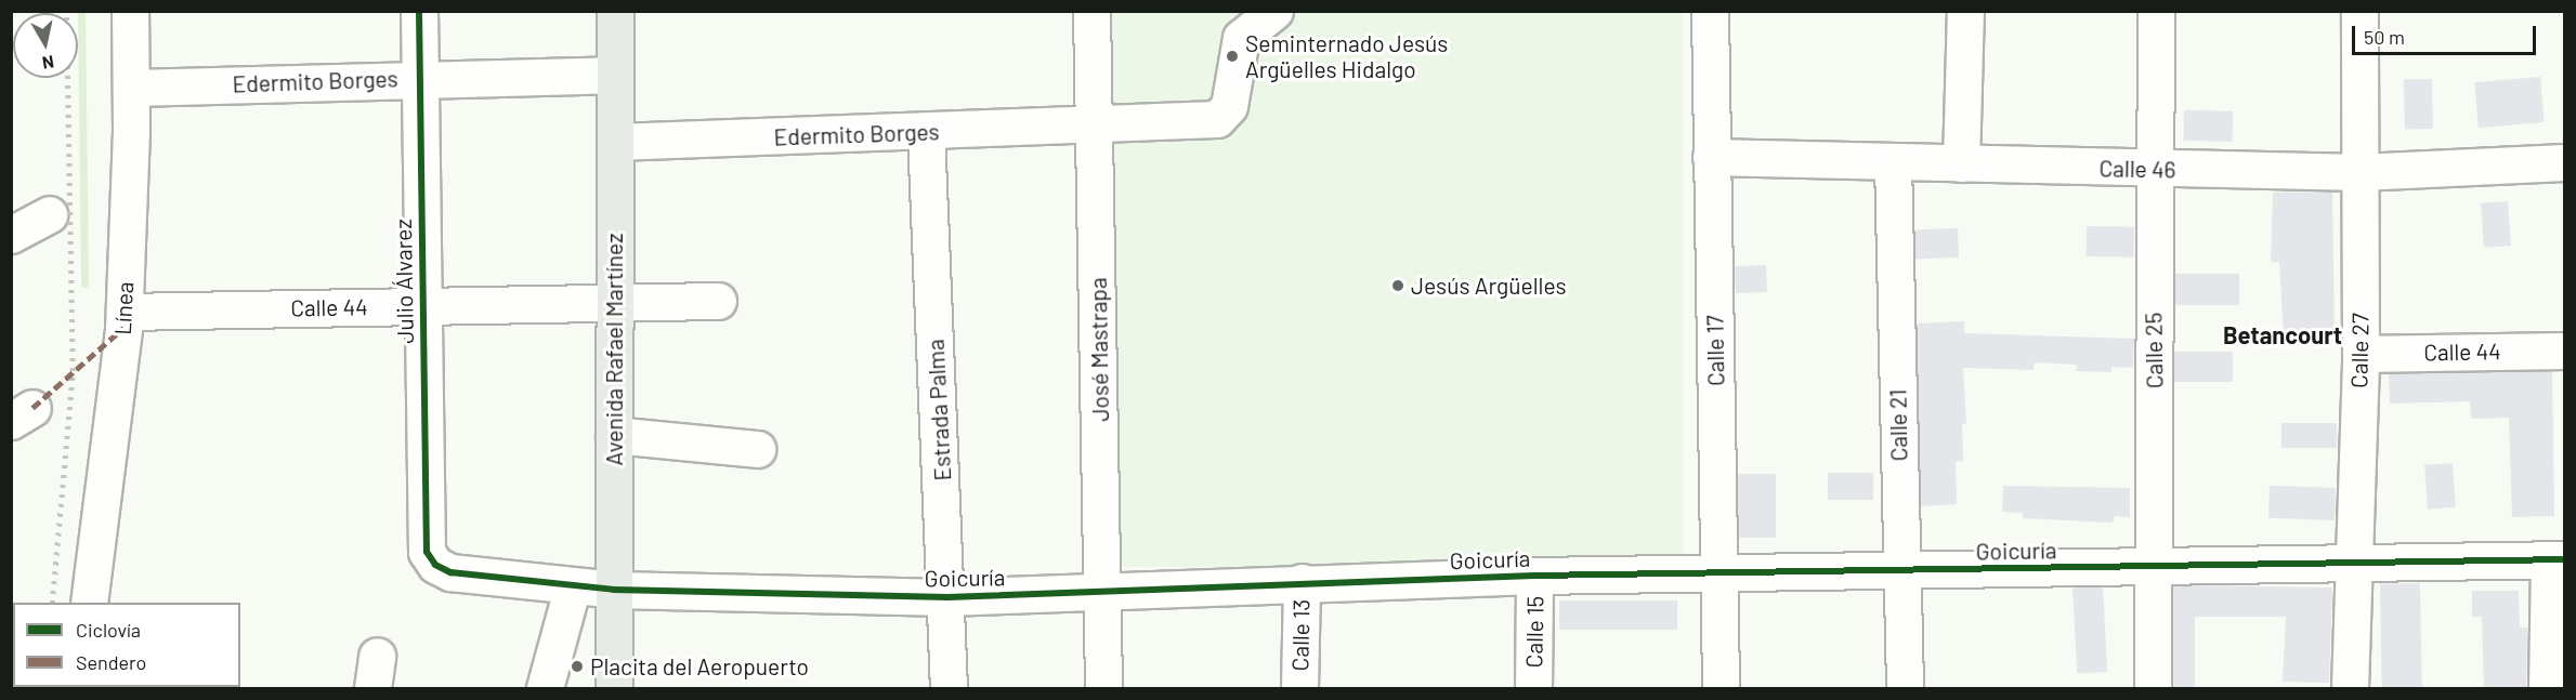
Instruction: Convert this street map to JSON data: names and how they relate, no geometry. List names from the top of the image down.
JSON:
{
  "streets": {
    "main road": ["Avenida Rafael Martínez"],
    "street": [
      "Edermito Borges",
      "Calle 46",
      "Julio Álvarez",
      "Calle 44",
      "Línea",
      "José Mastrapa",
      "Calle 17",
      "Calle 25",
      "Calle 27",
      "Estrada Palma",
      "Calle 21",
      "Goicuría",
      "Calle 15",
      "Calle 13"
    ]
  },
  "crossings": [
    ["Edermito Borges", "Julio Álvarez"],
    ["Edermito Borges", "Línea"],
    ["Edermito Borges", "Avenida Rafael Martínez"],
    ["Edermito Borges", "José Mastrapa"],
    ["Edermito Borges", "Estrada Palma"],
    ["Calle 46", "Calle 17"],
    ["Calle 46", "Calle 25"],
    ["Calle 46", "Calle 27"],
    ["Calle 46", "Calle 21"],
    ["Julio Álvarez", "Calle 44"],
    ["Julio Álvarez", "Goicuría"],
    ["Calle 44", "Línea"],
    ["Calle 44", "Avenida Rafael Martínez"],
    ["Calle 44", "Calle 27"],
    ["Avenida Rafael Martínez", "Goicuría"],
    ["José Mastrapa", "Goicuría"],
    ["Calle 17", "Goicuría"],
    ["Calle 25", "Goicuría"],
    ["Calle 27", "Goicuría"],
    ["Estrada Palma", "Goicuría"],
    ["Calle 21", "Goicuría"],
    ["Goicuría", "Calle 15"],
    ["Goicuría", "Calle 13"]
  ],
  "districts": ["Betancourt"],
  "places": ["Seminternado Jesús Argüelles Hidalgo", "Jesús Argüelles", "Placita del Aeropuerto"],
  "legend": ["Ciclovía", "Sendero"],
  "scale_bar": "50 m",
  "north": "bottom"
}
